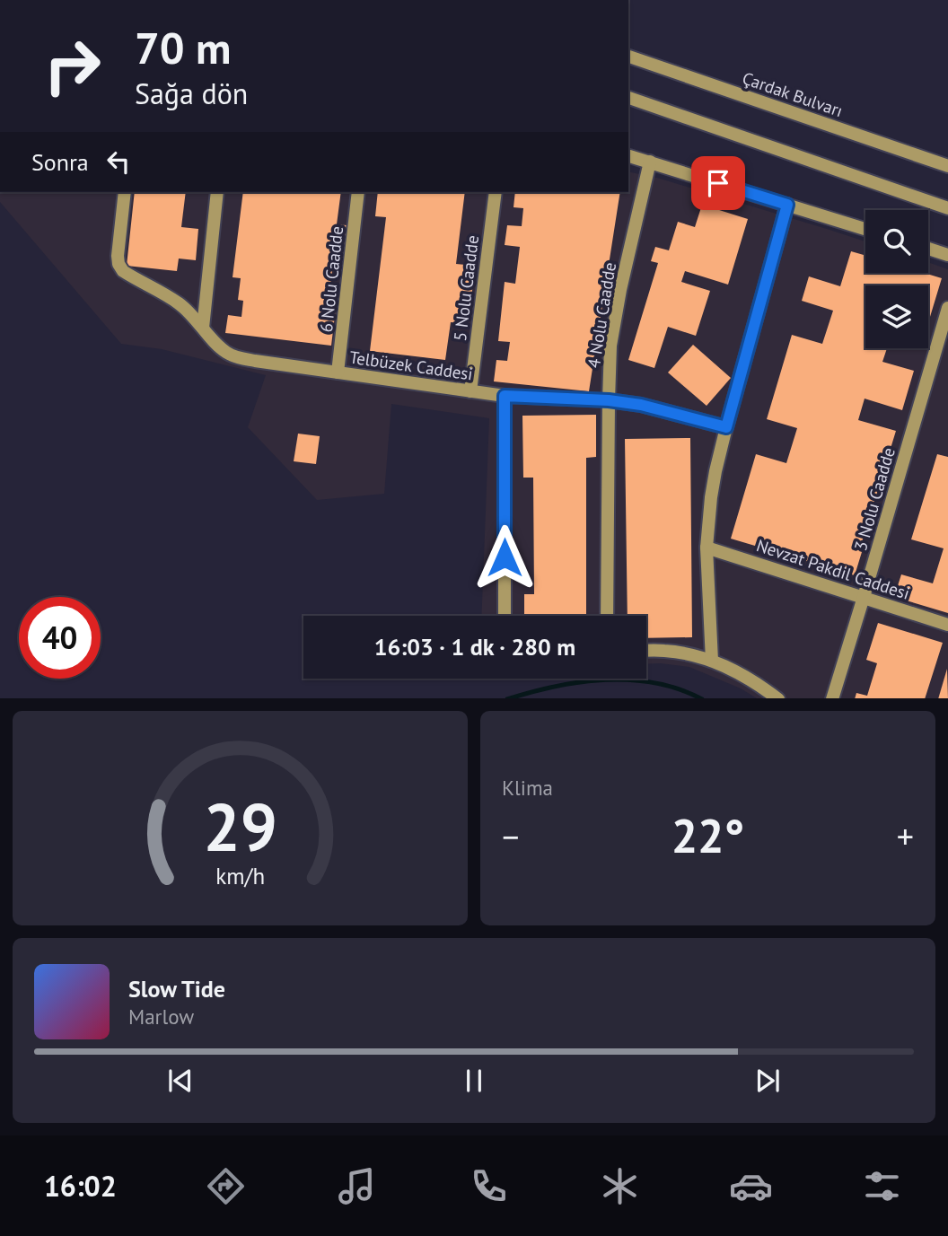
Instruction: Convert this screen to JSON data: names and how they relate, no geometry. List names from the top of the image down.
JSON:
{
  "streets": {
    "street": [
      "Çardak Bulvarı",
      "6 Nolu Caadde",
      "5 Nolu Caadde",
      "4 Nolu Caadde",
      "Telbüzek Caddesi",
      "3 Nolu Caadde",
      "Nevzat Pakdil Caddesi"
    ]
  },
  "crossings": [
    ["6 Nolu Caadde", "Telbüzek Caddesi"],
    ["5 Nolu Caadde", "Telbüzek Caddesi"],
    ["4 Nolu Caadde", "Telbüzek Caddesi"],
    ["3 Nolu Caadde", "Nevzat Pakdil Caddesi"]
  ],
  "page": {
    "turn": ["70 m", "Sağa dön"],
    "then": "Sonra",
    "limit": "40",
    "trip": "16:03 · 1 dk · 280 m",
    "tile": "Klima",
    "heat": ["−", "22°", "+"],
    "song": ["Slow Tide", "Marlow"],
    "tabs": "16:02",
    "gauge": ["29", "km/h"]
  }
}
